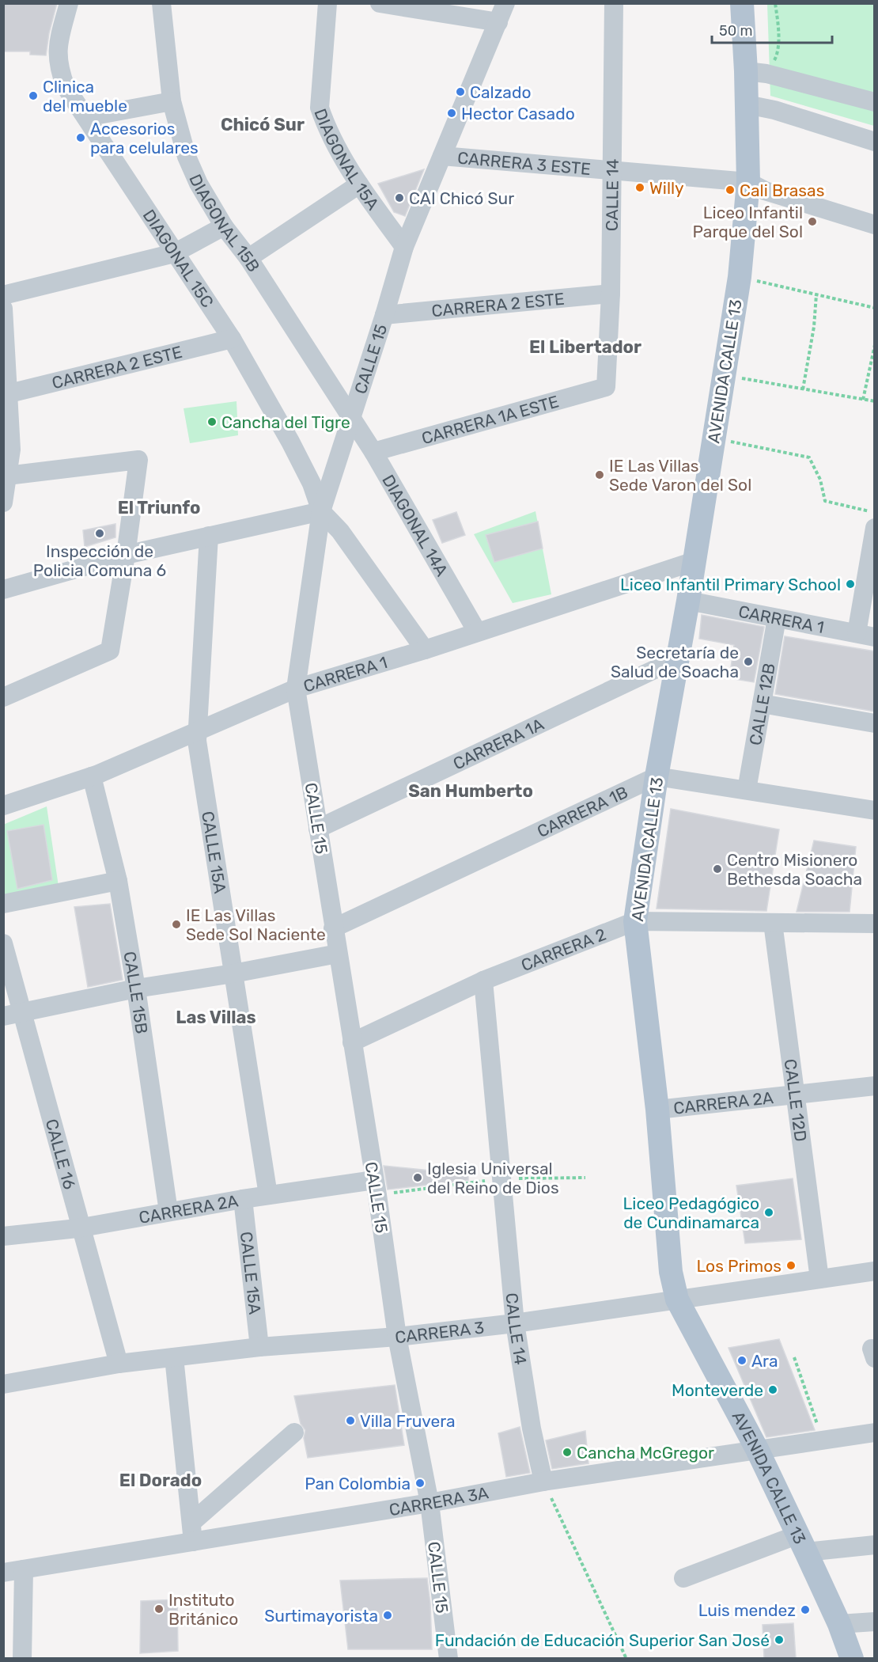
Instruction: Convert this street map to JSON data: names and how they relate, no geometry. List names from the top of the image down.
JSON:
{
  "streets": {
    "main road": ["AVENIDA CALLE 13"],
    "street": [
      "DIAGONAL 15A",
      "CARRERA 3 ESTE",
      "CALLE 14",
      "DIAGONAL 15B",
      "DIAGONAL 15C",
      "CARRERA 2 ESTE",
      "CALLE 15",
      "CARRERA 1A ESTE",
      "DIAGONAL 14A",
      "CARRERA 1",
      "CALLE 12B",
      "CARRERA 1A",
      "CARRERA 1B",
      "CALLE 15A",
      "CARRERA 2",
      "CALLE 15B",
      "CALLE 12D",
      "CARRERA 2A",
      "CALLE 16",
      "CARRERA 3",
      "CARRERA 3A"
    ]
  },
  "crossings": [
    ["DIAGONAL 15A", "CALLE 15"],
    ["CARRERA 3 ESTE", "CALLE 14"],
    ["CARRERA 3 ESTE", "CALLE 15"],
    ["CARRERA 3 ESTE", "AVENIDA CALLE 13"],
    ["CALLE 14", "CARRERA 2 ESTE"],
    ["CALLE 14", "CARRERA 1A ESTE"],
    ["CALLE 14", "CARRERA 2"],
    ["CALLE 14", "CARRERA 3"],
    ["CALLE 14", "CARRERA 3A"],
    ["DIAGONAL 15B", "CALLE 15"],
    ["DIAGONAL 15B", "DIAGONAL 14A"],
    ["DIAGONAL 15C", "CARRERA 2 ESTE"],
    ["DIAGONAL 15C", "CALLE 15"],
    ["CARRERA 2 ESTE", "CALLE 15"],
    ["CALLE 15", "DIAGONAL 14A"],
    ["CALLE 15", "CARRERA 1"],
    ["CALLE 15", "CARRERA 1A"],
    ["CALLE 15", "CARRERA 1B"],
    ["CALLE 15", "CARRERA 2"],
    ["CALLE 15", "CARRERA 2A"],
    ["CALLE 15", "CARRERA 3"],
    ["CALLE 15", "CARRERA 3A"],
    ["AVENIDA CALLE 13", "CARRERA 1"],
    ["AVENIDA CALLE 13", "CARRERA 1A"],
    ["AVENIDA CALLE 13", "CARRERA 1B"],
    ["AVENIDA CALLE 13", "CARRERA 2"],
    ["AVENIDA CALLE 13", "CARRERA 2A"],
    ["AVENIDA CALLE 13", "CARRERA 3"],
    ["AVENIDA CALLE 13", "CARRERA 3A"],
    ["CARRERA 1A ESTE", "DIAGONAL 14A"],
    ["DIAGONAL 14A", "CARRERA 1"],
    ["CARRERA 1", "CALLE 12B"],
    ["CARRERA 1", "CALLE 15A"],
    ["CARRERA 1", "CALLE 15B"],
    ["CALLE 15A", "CARRERA 2A"],
    ["CALLE 15A", "CARRERA 3"],
    ["CARRERA 2", "CALLE 12D"],
    ["CALLE 15B", "CARRERA 2A"],
    ["CALLE 12D", "CARRERA 2A"],
    ["CALLE 12D", "CARRERA 3"],
    ["CARRERA 2A", "CALLE 16"],
    ["CALLE 16", "CARRERA 3"]
  ],
  "districts": [
    "Chicó Sur",
    "El Libertador",
    "El Triunfo",
    "San Humberto",
    "Las Villas",
    "El Dorado"
  ],
  "places": [
    "Calzado",
    "Clinica del mueble",
    "Hector Casado",
    "Accesorios para celulares",
    "Willy",
    "Cali Brasas",
    "CAI Chicó Sur",
    "Liceo Infantil Parque del Sol",
    "Cancha del Tigre",
    "IE Las Villas Sede Varon del Sol",
    "Inspección de Policia Comuna 6",
    "Liceo Infantil Primary School",
    "Secretaría de Salud de Soacha",
    "Centro Misionero Bethesda Soacha",
    "IE Las Villas Sede Sol Naciente",
    "Iglesia Universal del Reino de Dios",
    "Liceo Pedagógico de Cundinamarca",
    "Los Primos",
    "Ara",
    "Monteverde",
    "Villa Fruvera",
    "Cancha McGregor",
    "Pan Colombia",
    "Instituto Británico",
    "Luis mendez",
    "Surtimayorista",
    "Fundación de Educación Superior San José"
  ],
  "scale_bar": "50 m"
}
